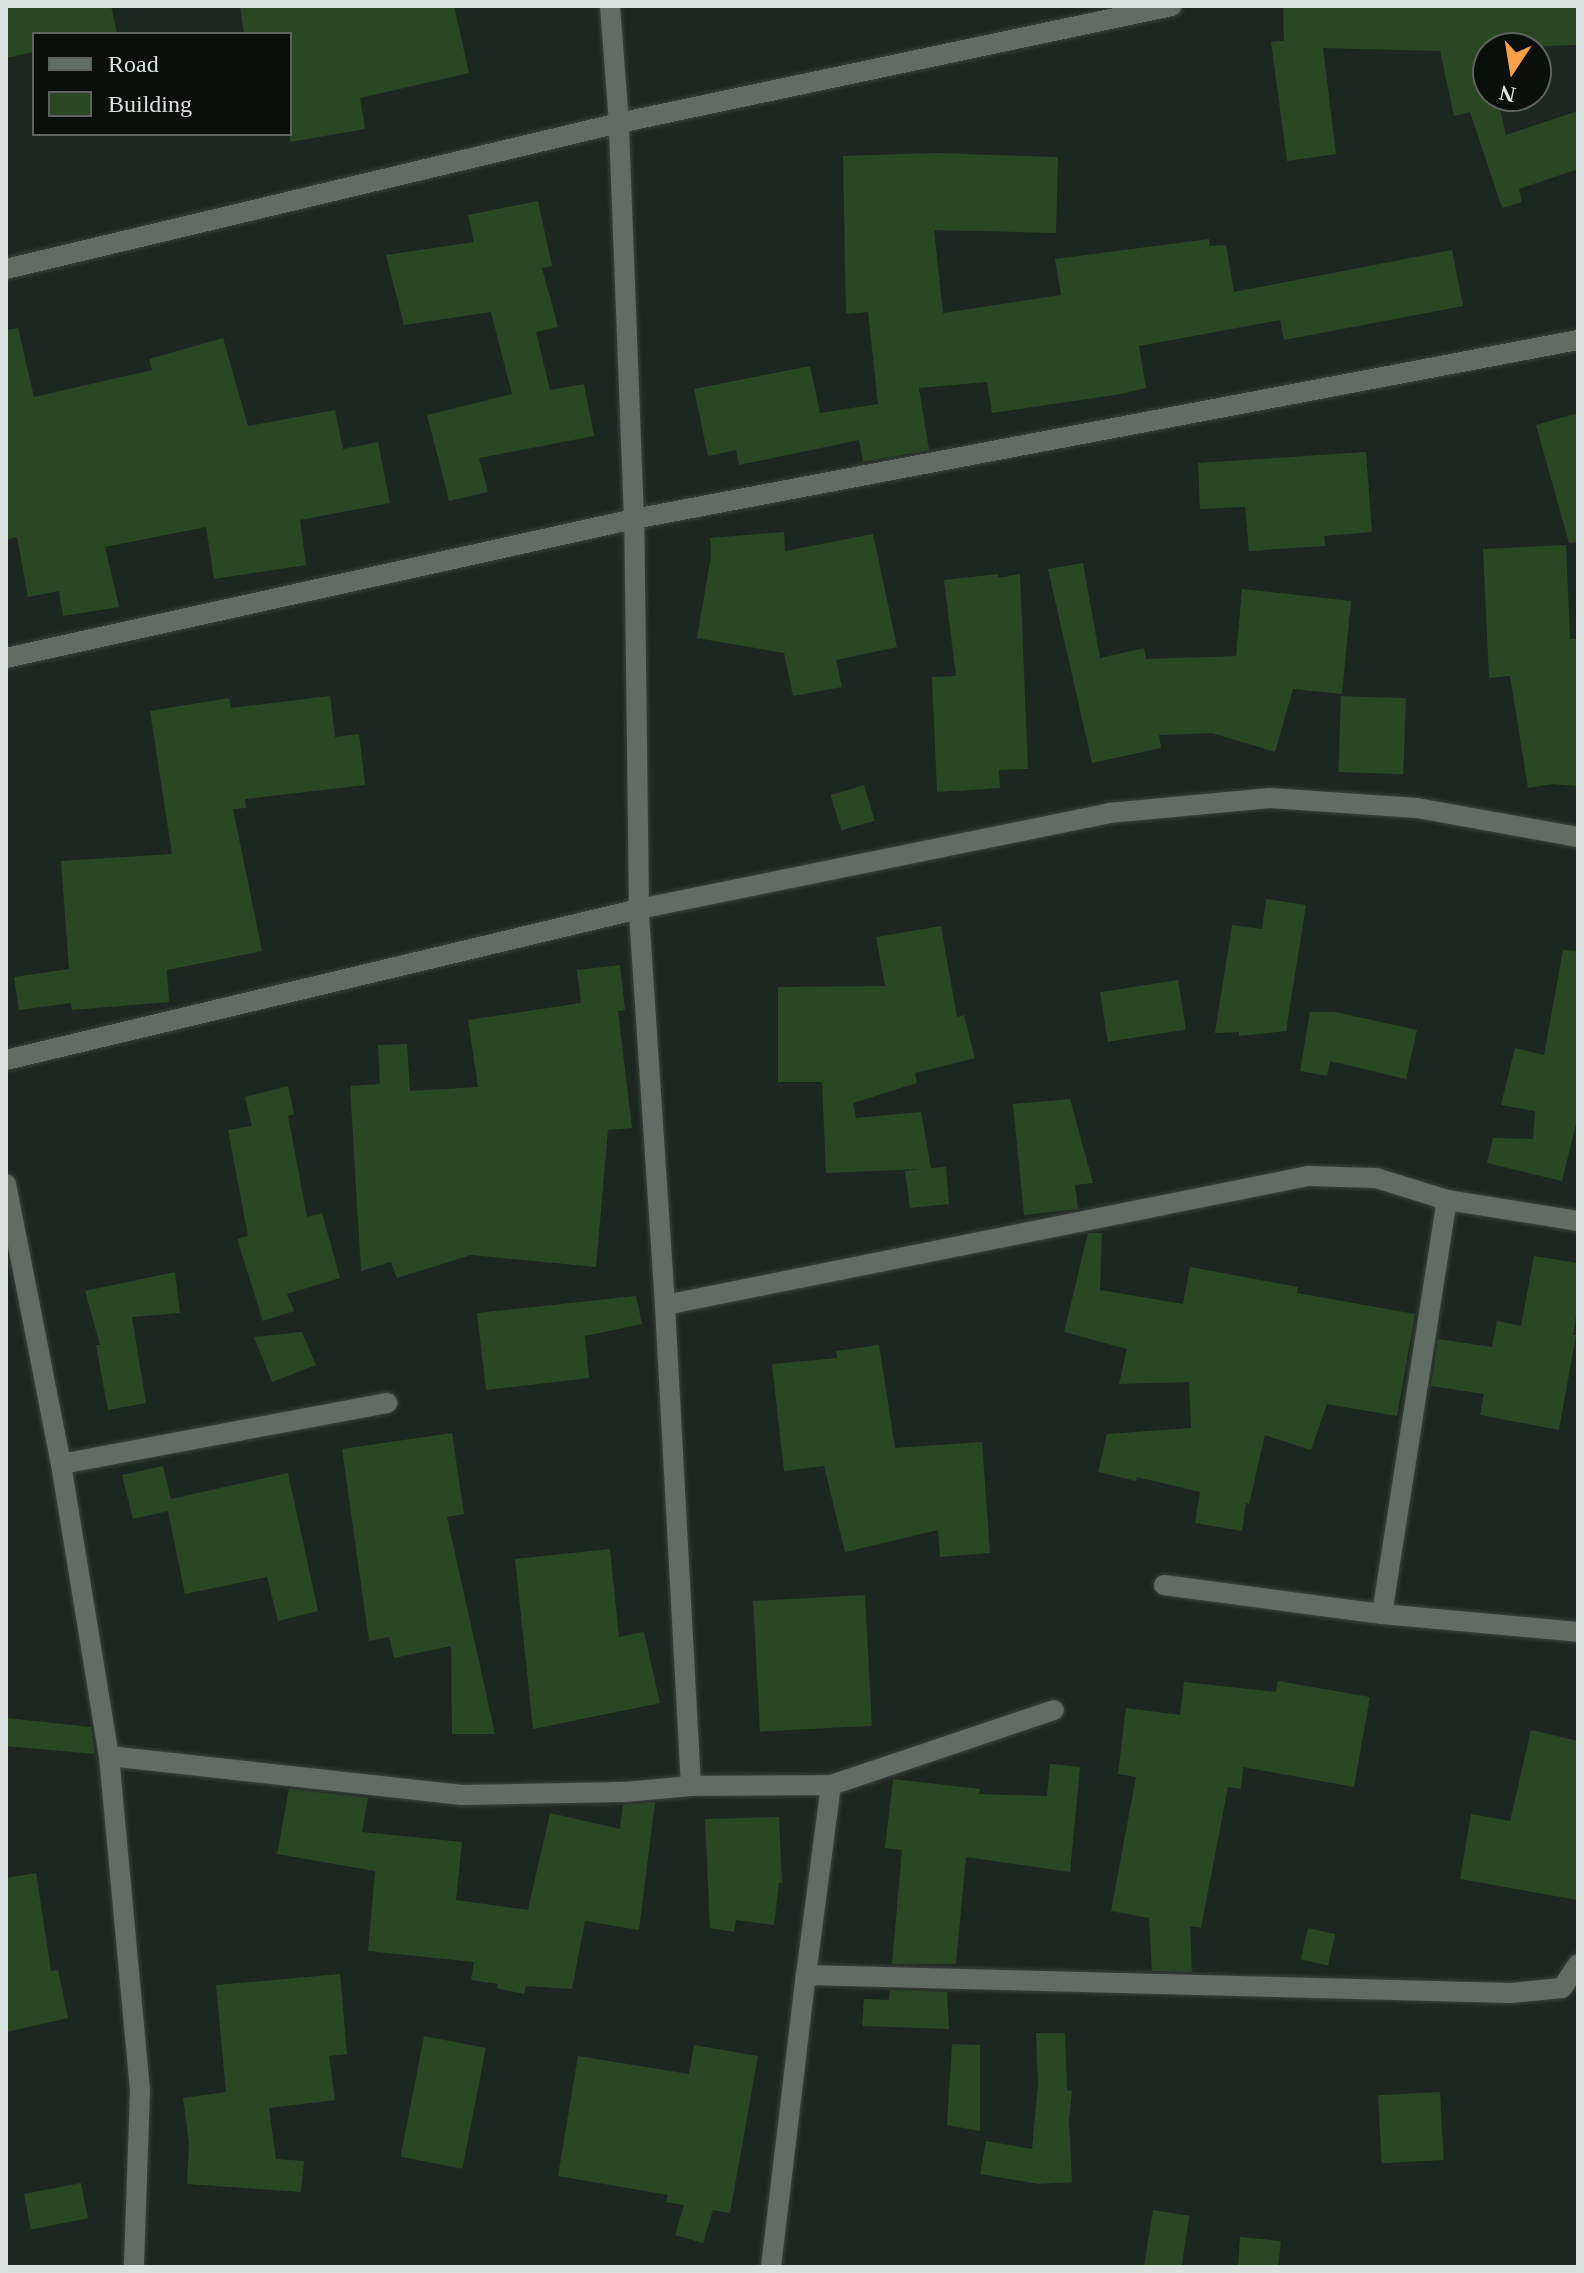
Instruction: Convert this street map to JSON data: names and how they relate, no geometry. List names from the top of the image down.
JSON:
{
  "legend": ["Road", "Building"],
  "north": "bottom"
}
